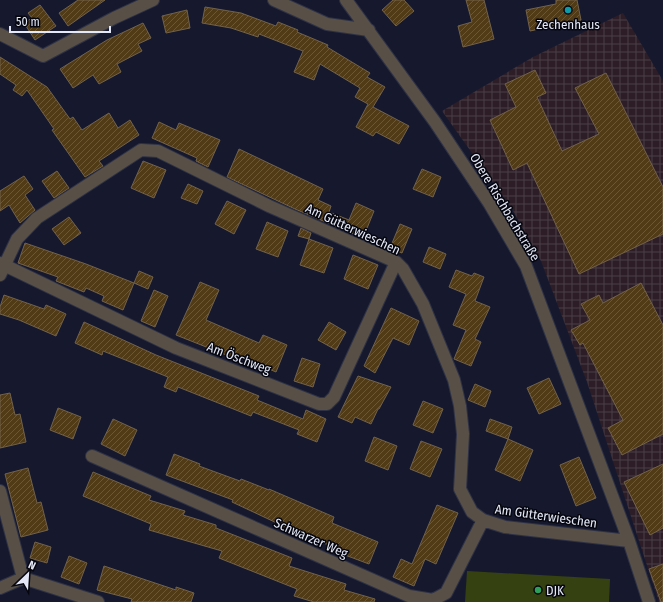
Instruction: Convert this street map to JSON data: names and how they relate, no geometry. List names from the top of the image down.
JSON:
{
  "streets": {
    "street": [
      "Obere Rischbachstraße",
      "Am Gütterwieschen",
      "Am Öschweg",
      "Schwarzer Weg"
    ]
  },
  "crossings": [
    ["Obere Rischbachstraße", "Am Gütterwieschen"],
    ["Am Gütterwieschen", "Am Öschweg"],
    ["Am Gütterwieschen", "Schwarzer Weg"]
  ],
  "places": ["Zechenhaus", "DJK"],
  "scale_bar": "50 m",
  "north": "top right"
}
